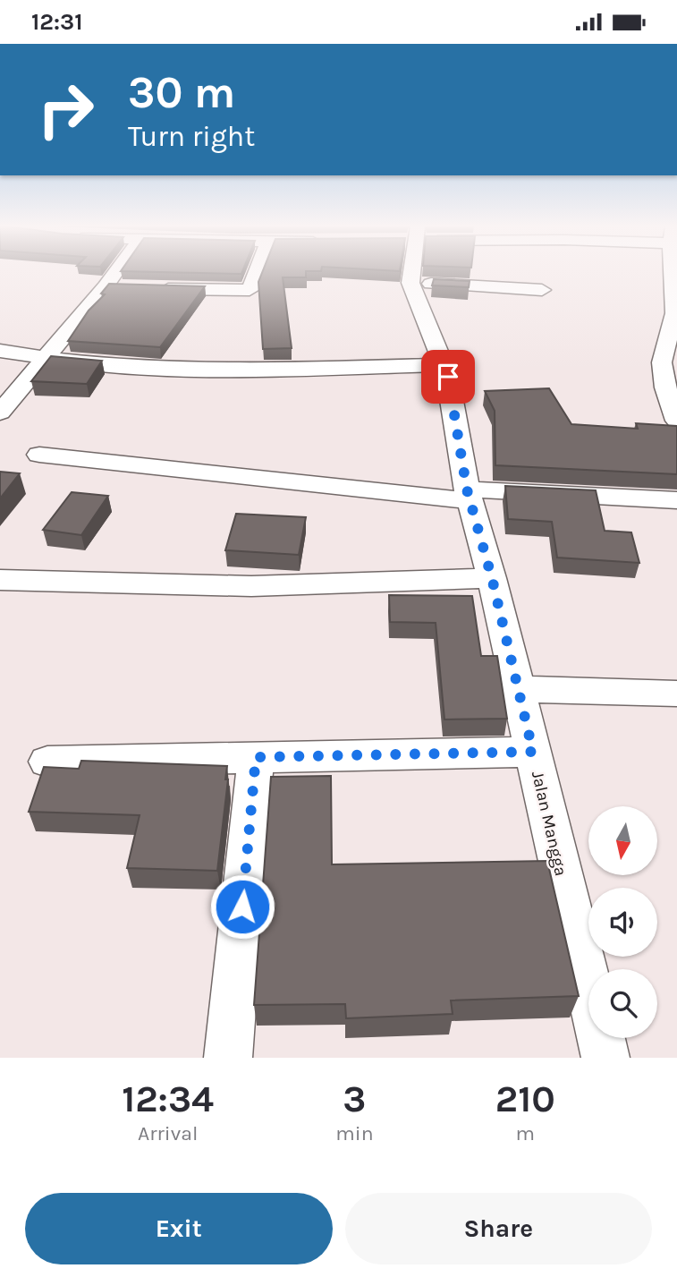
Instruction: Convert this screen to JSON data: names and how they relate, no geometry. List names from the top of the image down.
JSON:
{
  "streets": {
    "street": ["Jalan Mangga"]
  },
  "north": "bottom",
  "page": {
    "status": "12:31",
    "turn": ["30 m", "Turn right"],
    "eta": [
      "12:34",
      "Arrival",
      "3",
      "min",
      "210",
      "m"
    ],
    "buttons": ["Exit", "Share"]
  }
}
